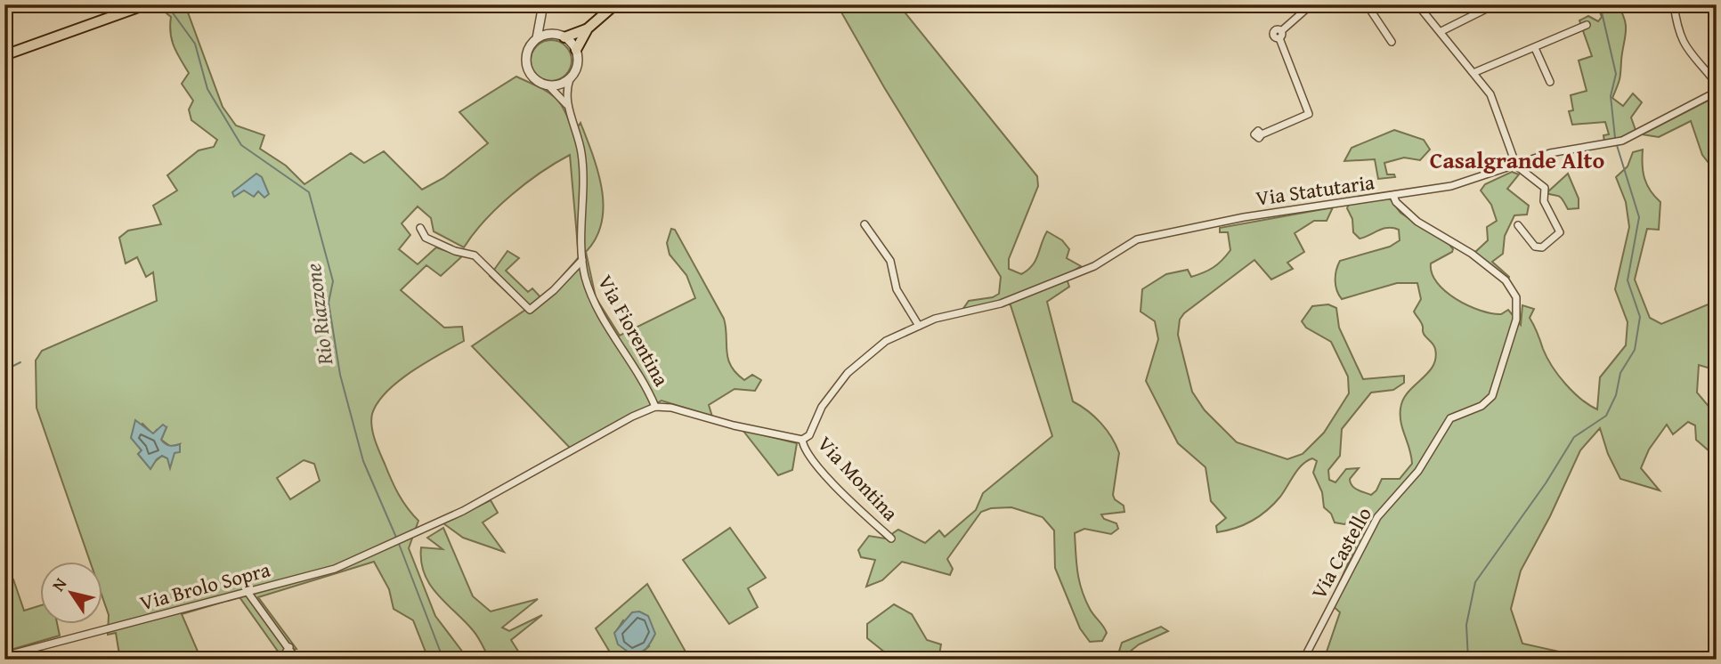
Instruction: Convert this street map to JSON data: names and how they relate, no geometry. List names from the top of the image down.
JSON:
{
  "streets": {
    "street": [
      "Via Statutaria",
      "Via Fiorentina",
      "Via Montina",
      "Via Castello",
      "Via Brolo Sopra"
    ]
  },
  "crossings": [
    ["Via Statutaria", "Via Montina"],
    ["Via Statutaria", "Via Castello"],
    ["Via Fiorentina", "Via Brolo Sopra"]
  ],
  "districts": ["Casalgrande Alto"],
  "water": ["Rio Riazzone"],
  "north": "top left"
}
